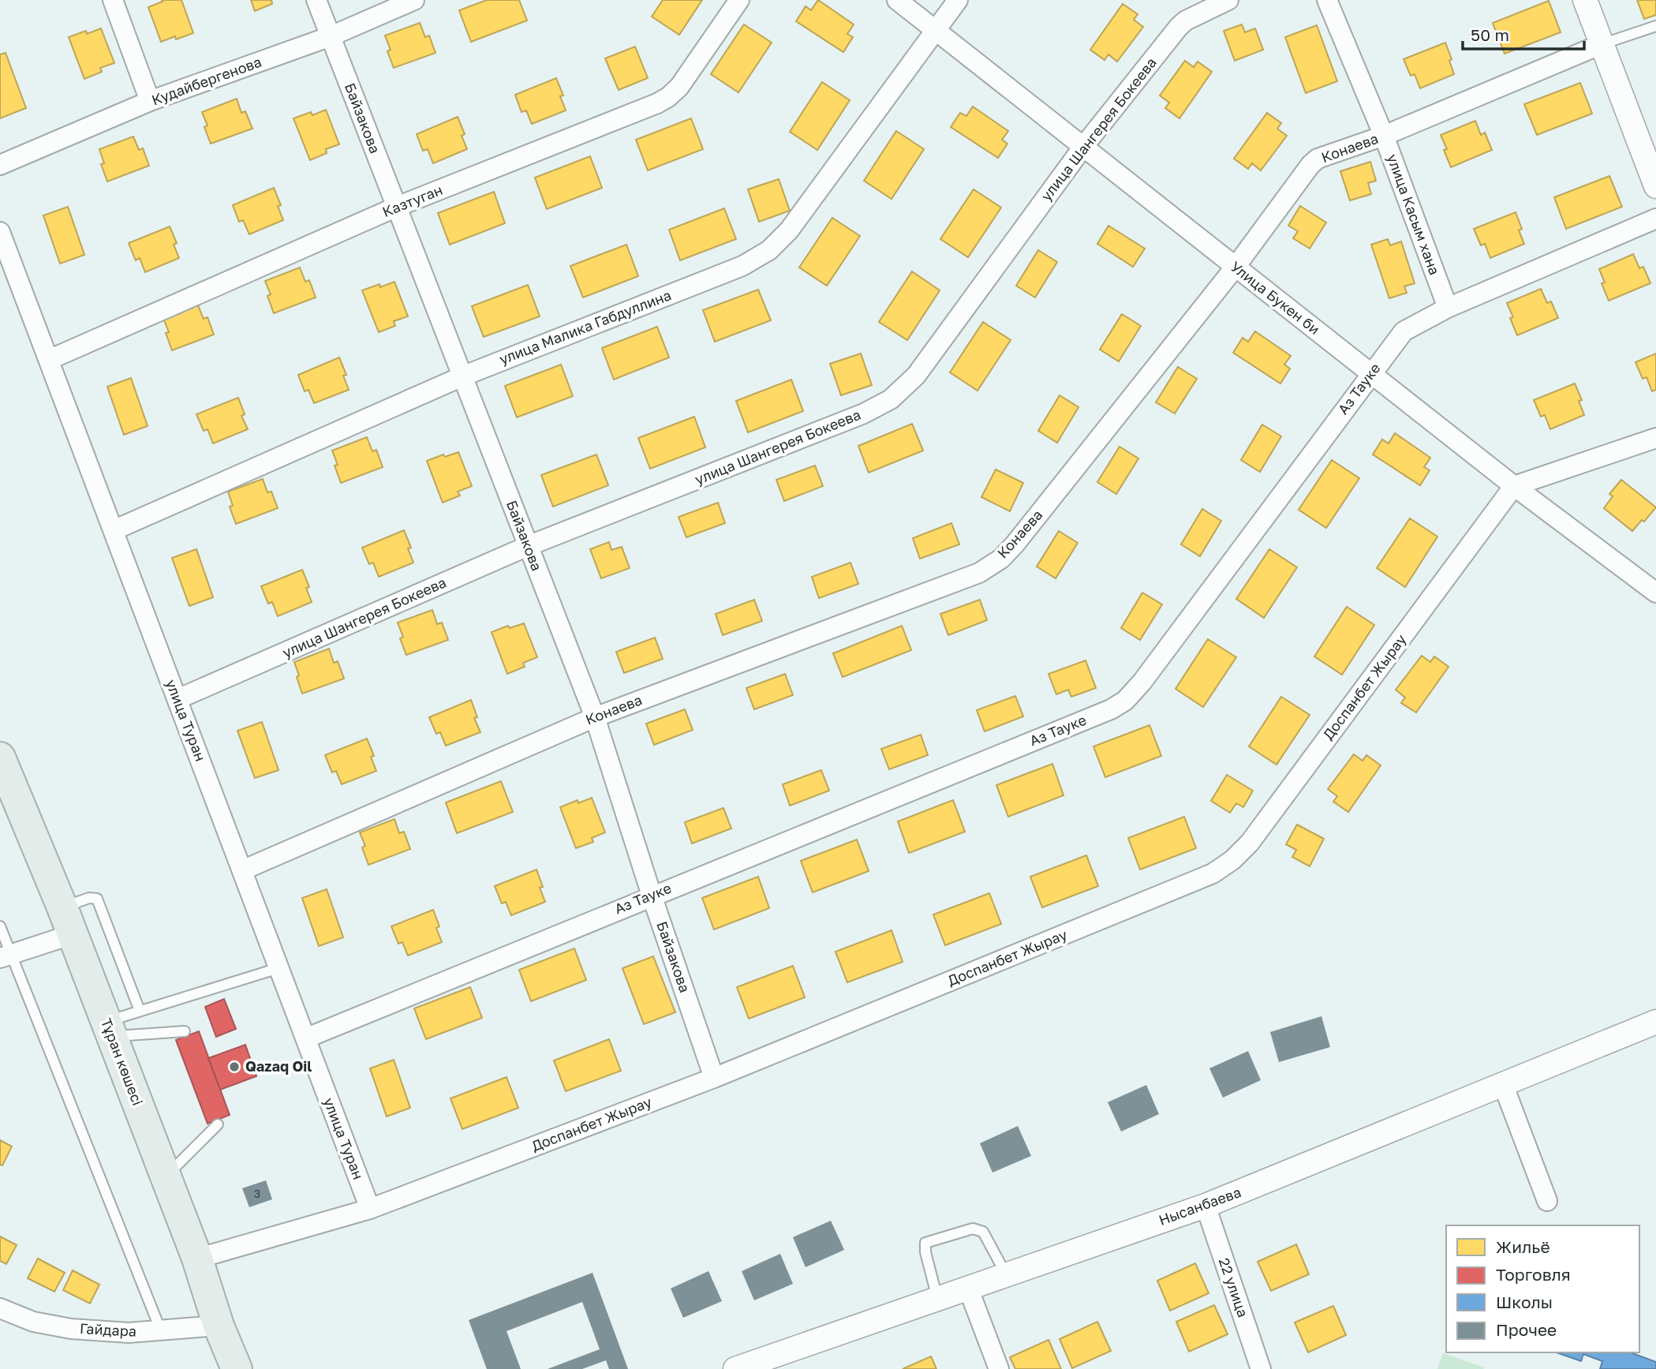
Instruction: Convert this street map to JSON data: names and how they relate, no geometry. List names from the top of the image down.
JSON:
{
  "streets": {
    "main road": ["Тұран көшесі"],
    "street": [
      "Кудайбергенова",
      "Байзакова",
      "улица Шангерея Бокеева",
      "Конаева",
      "Казтуган",
      "улица Касым хана",
      "Улица Букен би",
      "улица Малика Габдуллина",
      "Аз Тауке",
      "Доспанбет Жырау",
      "улица Туран",
      "Нысанбаева",
      "22 улица",
      "Гайдара"
    ]
  },
  "crossings": [
    ["Кудайбергенова", "Байзакова"],
    ["Байзакова", "улица Шангерея Бокеева"],
    ["Байзакова", "Конаева"],
    ["Байзакова", "Казтуган"],
    ["Байзакова", "улица Малика Габдуллина"],
    ["Байзакова", "Аз Тауке"],
    ["Байзакова", "Доспанбет Жырау"],
    ["улица Шангерея Бокеева", "Улица Букен би"],
    ["улица Шангерея Бокеева", "улица Туран"],
    ["Конаева", "улица Касым хана"],
    ["Конаева", "Улица Букен би"],
    ["Конаева", "улица Туран"],
    ["Казтуган", "улица Туран"],
    ["улица Касым хана", "Аз Тауке"],
    ["Улица Букен би", "улица Малика Габдуллина"],
    ["Улица Букен би", "Аз Тауке"],
    ["Улица Букен би", "Доспанбет Жырау"],
    ["улица Малика Габдуллина", "улица Туран"],
    ["Аз Тауке", "улица Туран"],
    ["Доспанбет Жырау", "улица Туран"],
    ["Доспанбет Жырау", "Тұран көшесі"],
    ["Тұран көшесі", "Гайдара"],
    ["Нысанбаева", "22 улица"]
  ],
  "places": ["Qazaq Oil"],
  "house_numbers": ["3"],
  "legend": [
    "Жильё",
    "Торговля",
    "Школы",
    "Прочее"
  ],
  "scale_bar": "50 m"
}
